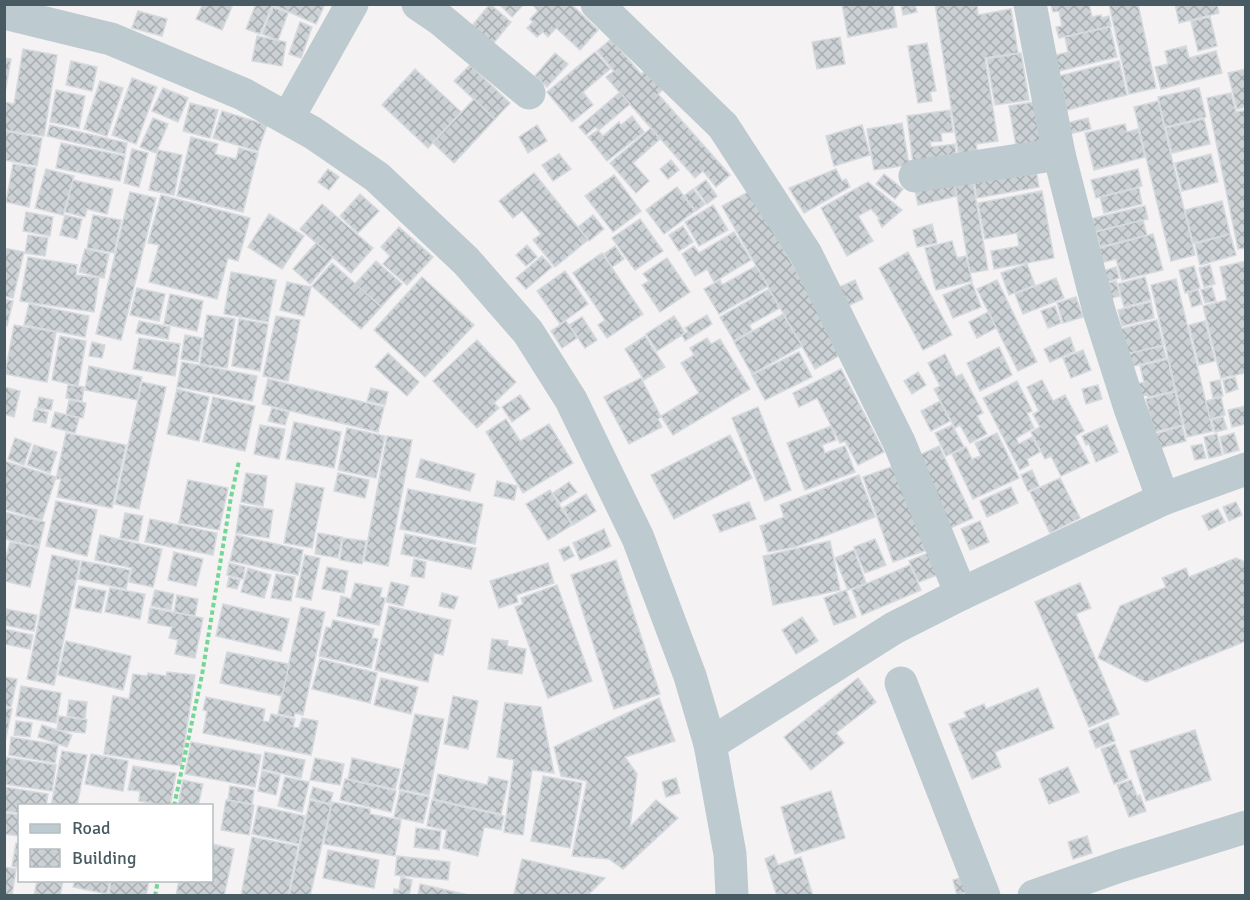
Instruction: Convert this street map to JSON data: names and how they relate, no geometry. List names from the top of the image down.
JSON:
{
  "legend": ["Road", "Building"]
}
